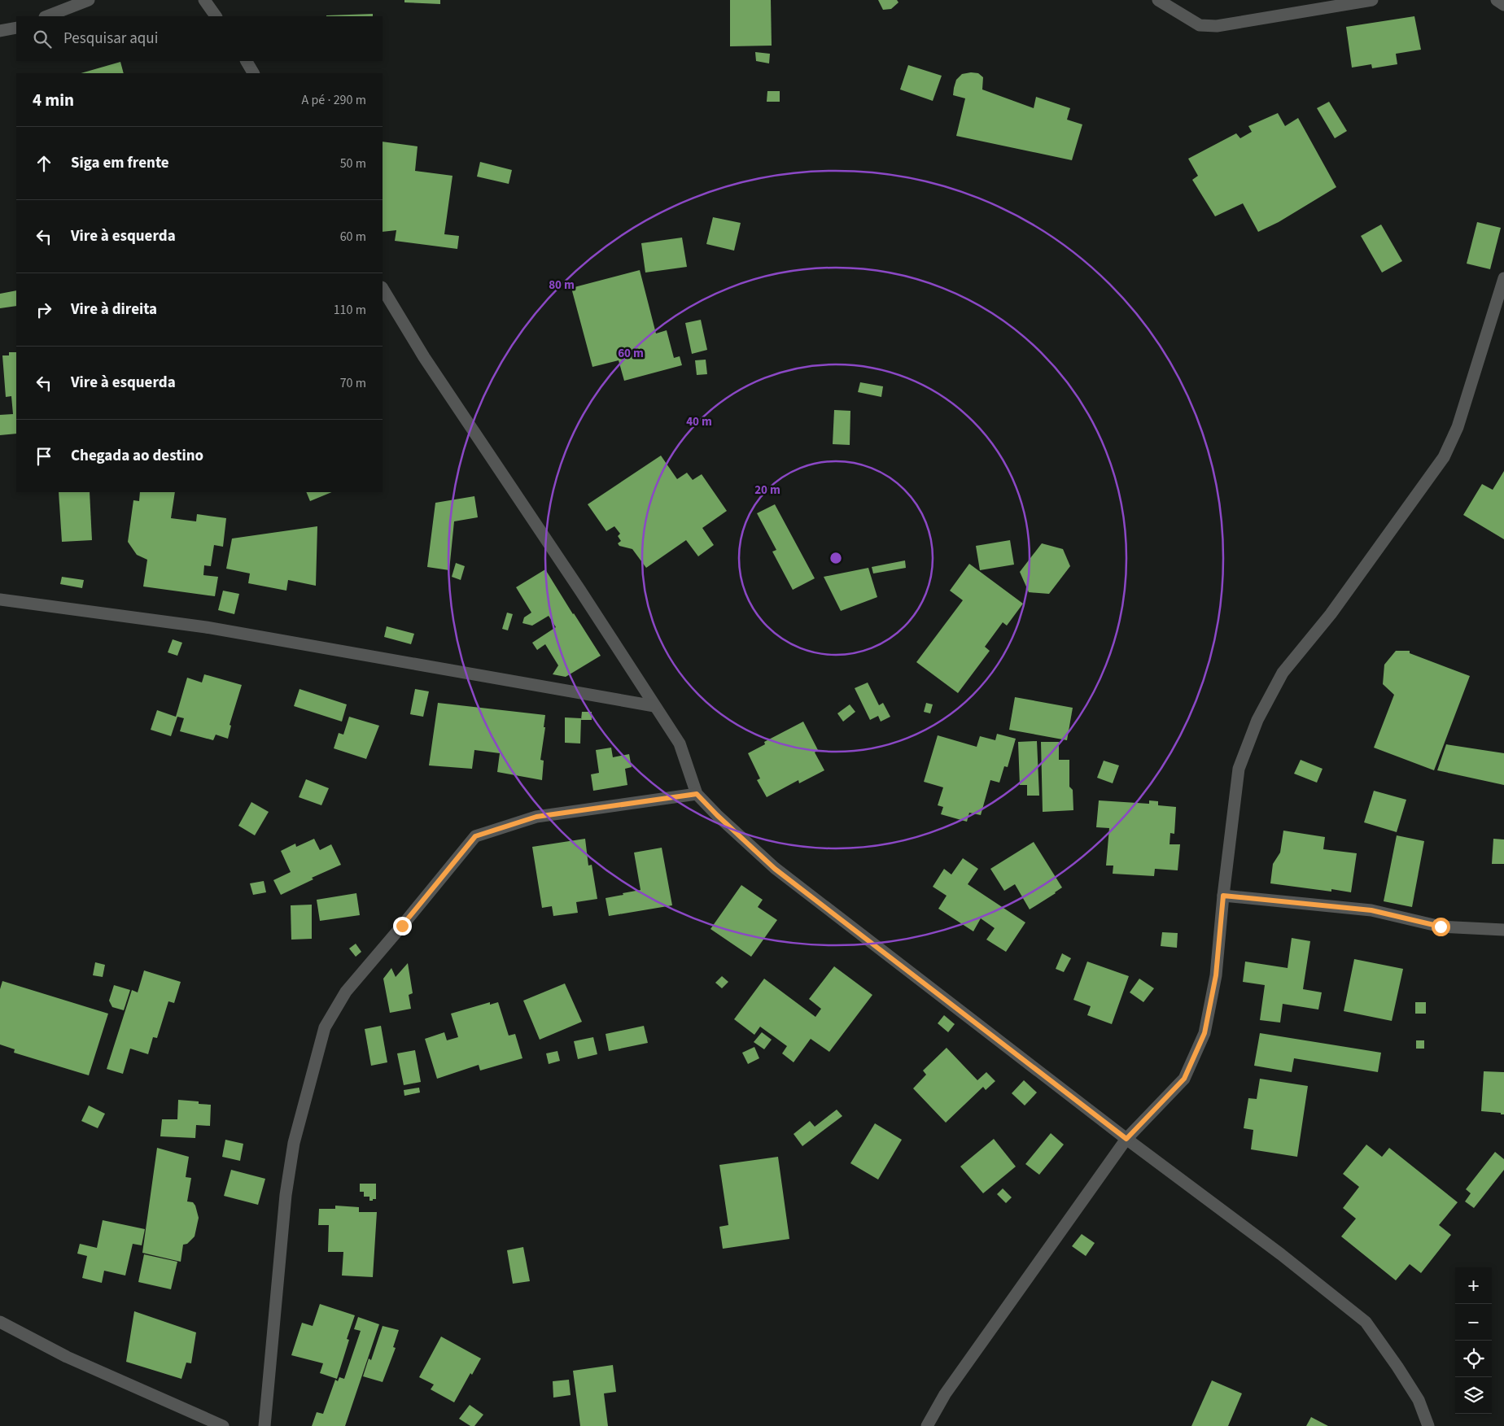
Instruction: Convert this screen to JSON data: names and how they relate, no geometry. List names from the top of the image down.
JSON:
{
  "page": {
    "search": "Pesquisar aqui",
    "heading": ["4 min", "A pé · 290 m"],
    "list": [
      ["Siga em frente", "50 m"],
      ["Vire à esquerda", "60 m"],
      ["Vire à direita", "110 m"],
      ["Vire à esquerda", "70 m"],
      "Chegada ao destino"
    ],
    "map_buttons": ["+", "−"]
  },
  "rings": [
    "80 m",
    "60 m",
    "40 m",
    "20 m"
  ]
}
